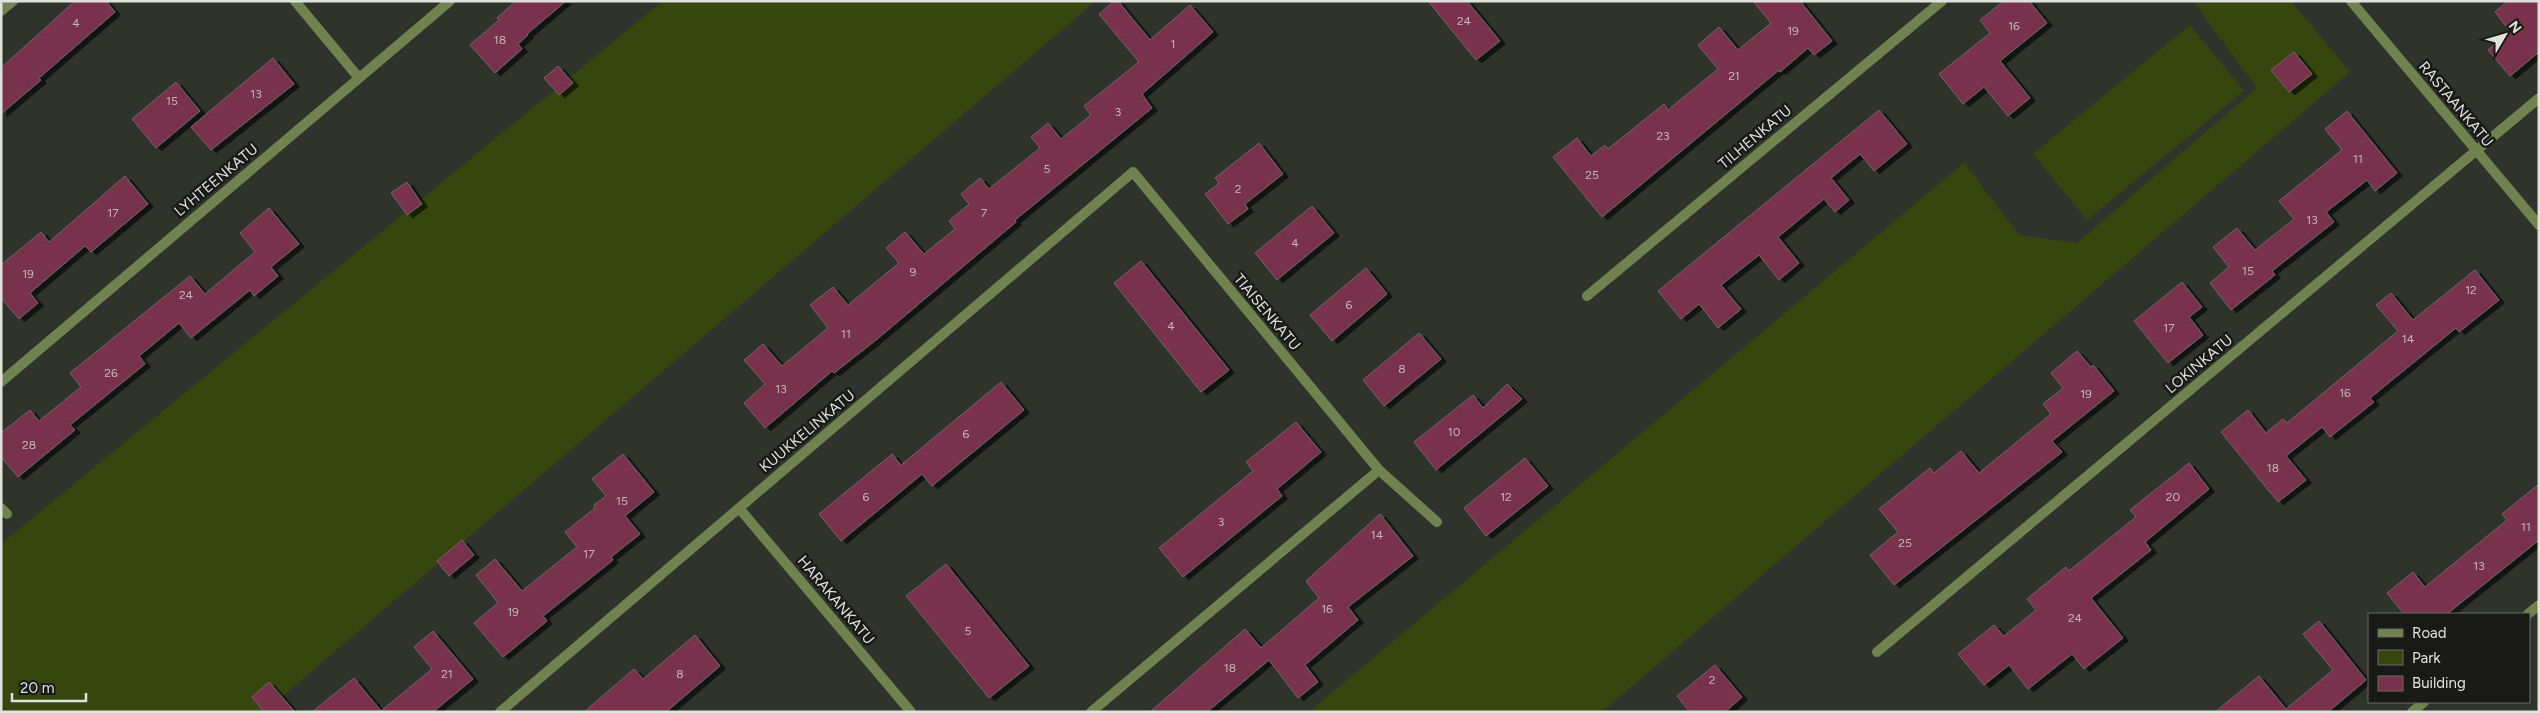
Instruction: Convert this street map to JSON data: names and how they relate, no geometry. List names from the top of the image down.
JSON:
{
  "streets": {
    "street": [
      "RASTAANKATU",
      "TILHENKATU",
      "LYHTEENKATU",
      "TIAISENKATU",
      "LOKINKATU",
      "KUUKKELINKATU",
      "HARAKANKATU"
    ]
  },
  "crossings": [
    ["RASTAANKATU", "LOKINKATU"],
    ["TIAISENKATU", "KUUKKELINKATU"],
    ["KUUKKELINKATU", "HARAKANKATU"]
  ],
  "house_numbers": [
    "24",
    "4",
    "16",
    "19",
    "18",
    "1",
    "21",
    "13",
    "15",
    "3",
    "23",
    "11",
    "5",
    "25",
    "2",
    "17",
    "7",
    "13",
    "4",
    "15",
    "9",
    "19",
    "12",
    "24",
    "6",
    "4",
    "17",
    "11",
    "14",
    "8",
    "26",
    "13",
    "16",
    "19",
    "10",
    "6",
    "28",
    "18",
    "6",
    "12",
    "20",
    "15",
    "3",
    "11",
    "14",
    "25",
    "17",
    "13",
    "16",
    "19",
    "24",
    "5",
    "18",
    "21",
    "8",
    "2"
  ],
  "legend": ["Road", "Park", "Building"],
  "scale_bar": "20 m",
  "north": "top right"
}
